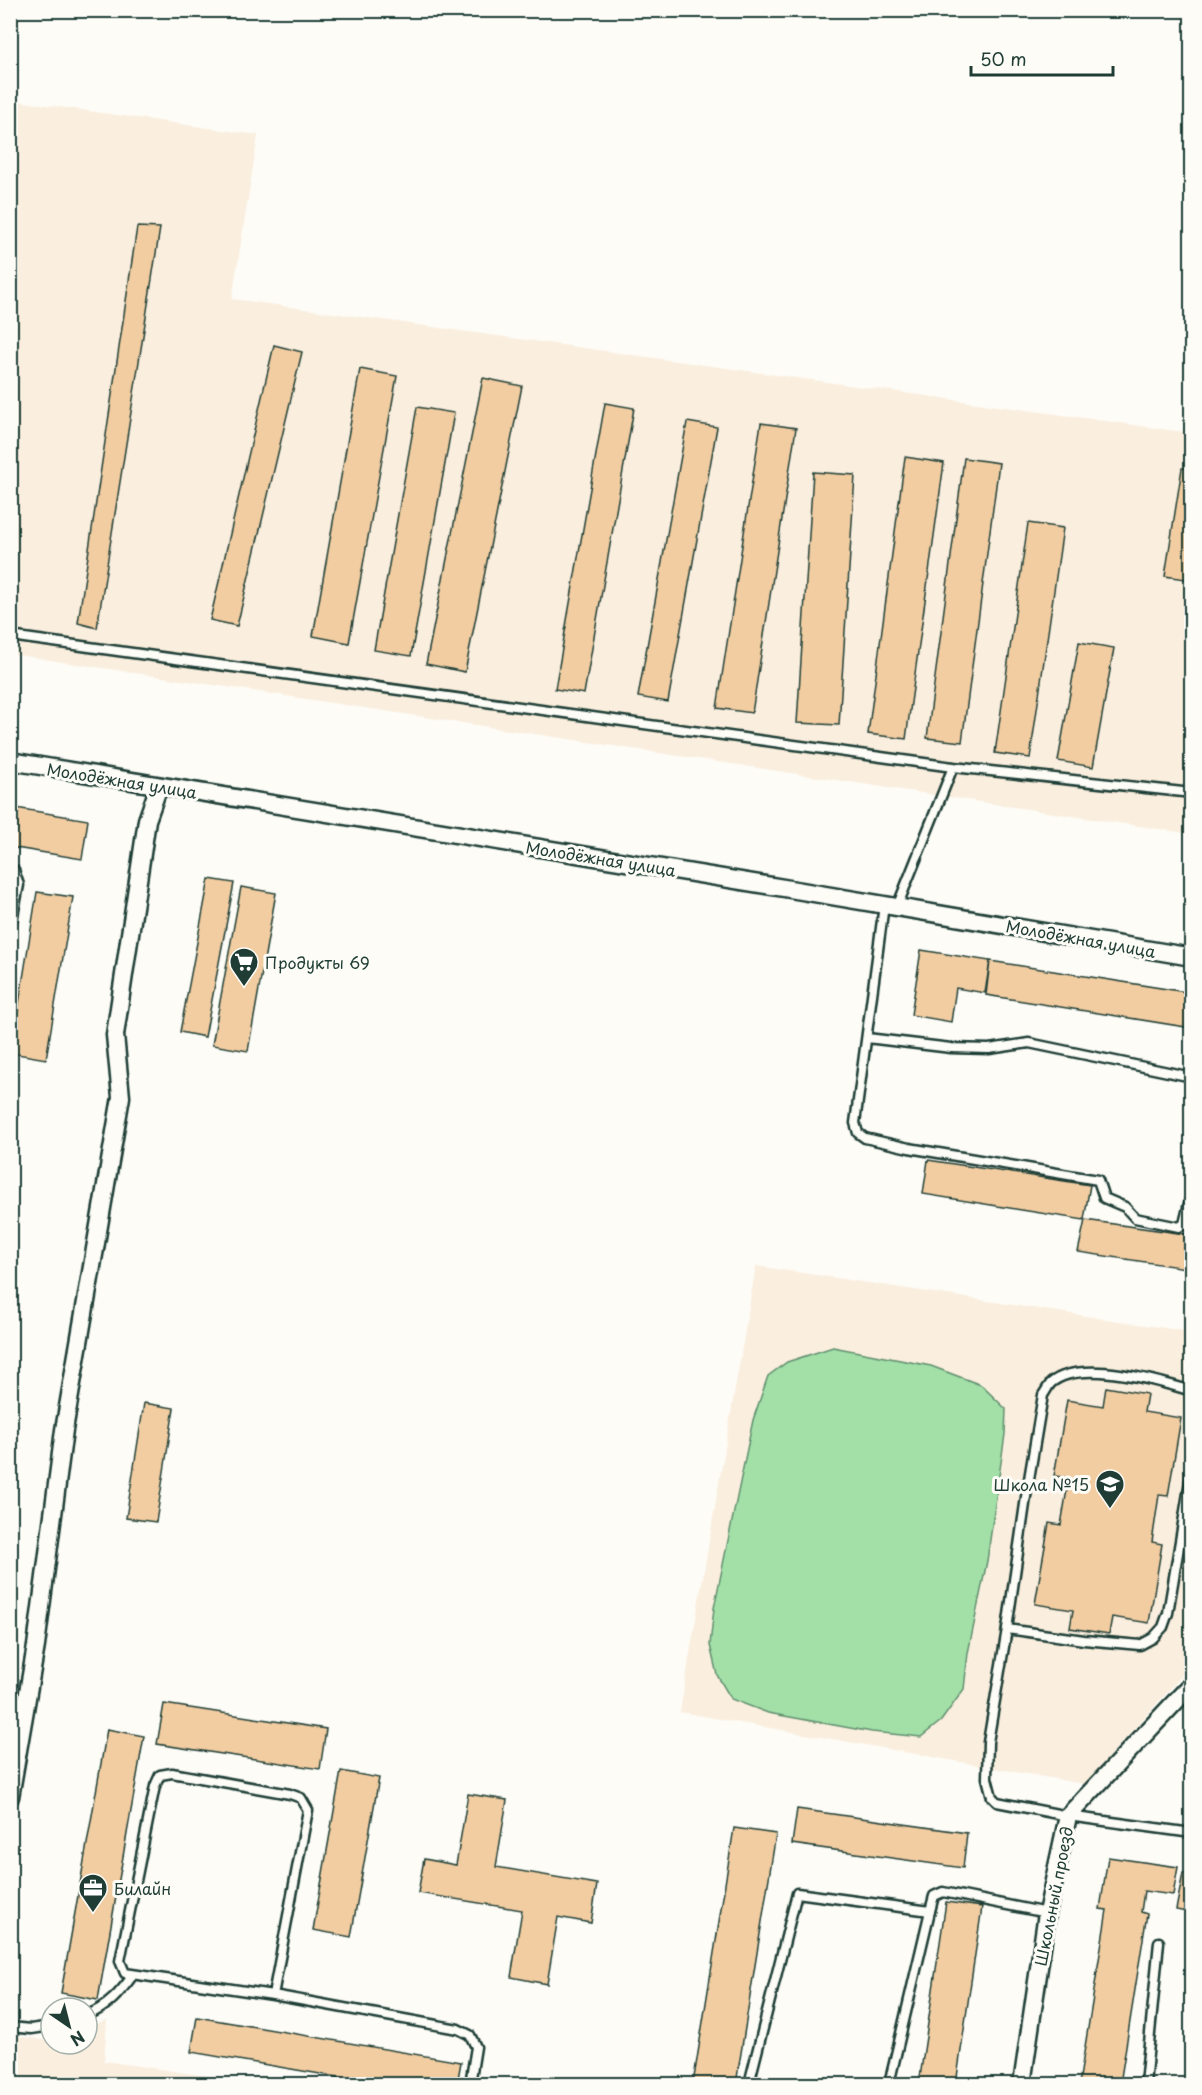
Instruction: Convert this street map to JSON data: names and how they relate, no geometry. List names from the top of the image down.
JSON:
{
  "streets": {
    "street": ["Молодёжная улица", "Школьный проезд"]
  },
  "places": {
    "supermarket": ["Продукты 69"],
    "school or university": ["Школа №15"],
    "office": ["Билайн"]
  },
  "scale_bar": "50 m",
  "north": "bottom right"
}
